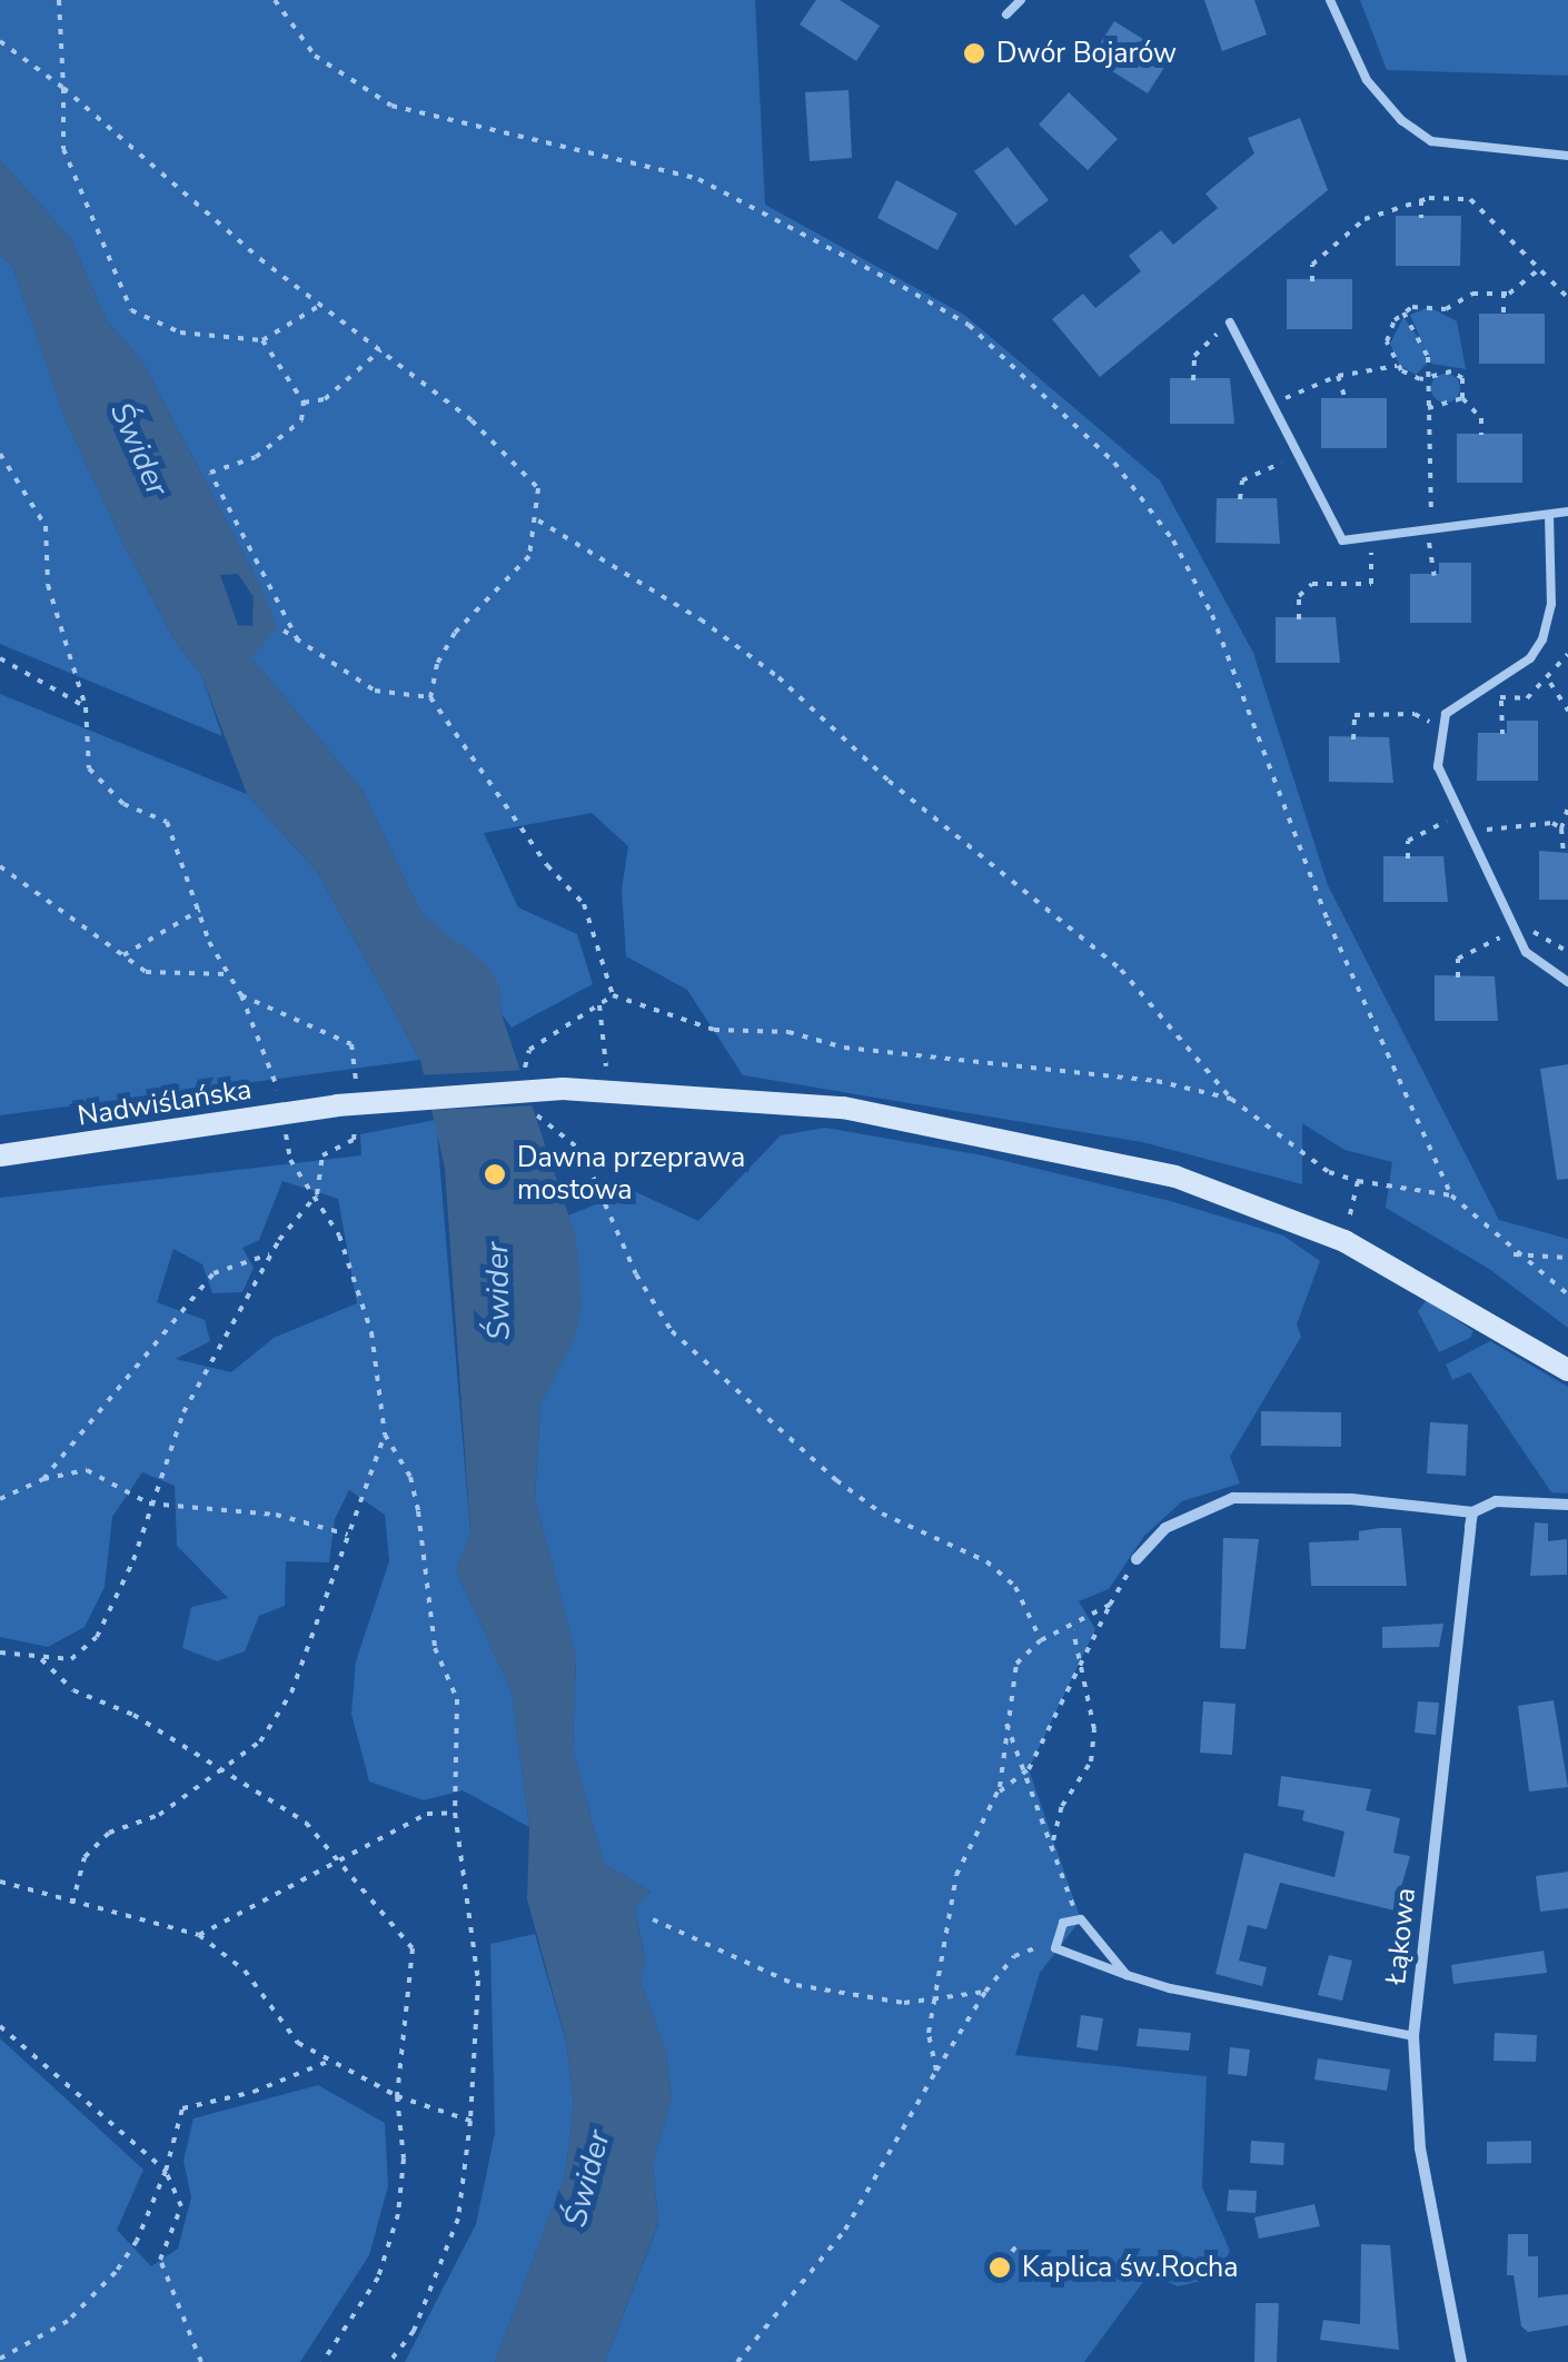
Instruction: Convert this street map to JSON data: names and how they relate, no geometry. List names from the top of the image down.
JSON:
{
  "streets": {
    "street": ["Nadwiślańska", "Łąkowa"]
  },
  "water": ["Świder"],
  "places": ["Dwór Bojarów", "Dawna przeprawa mostowa", "Kaplica św.Rocha"]
}
